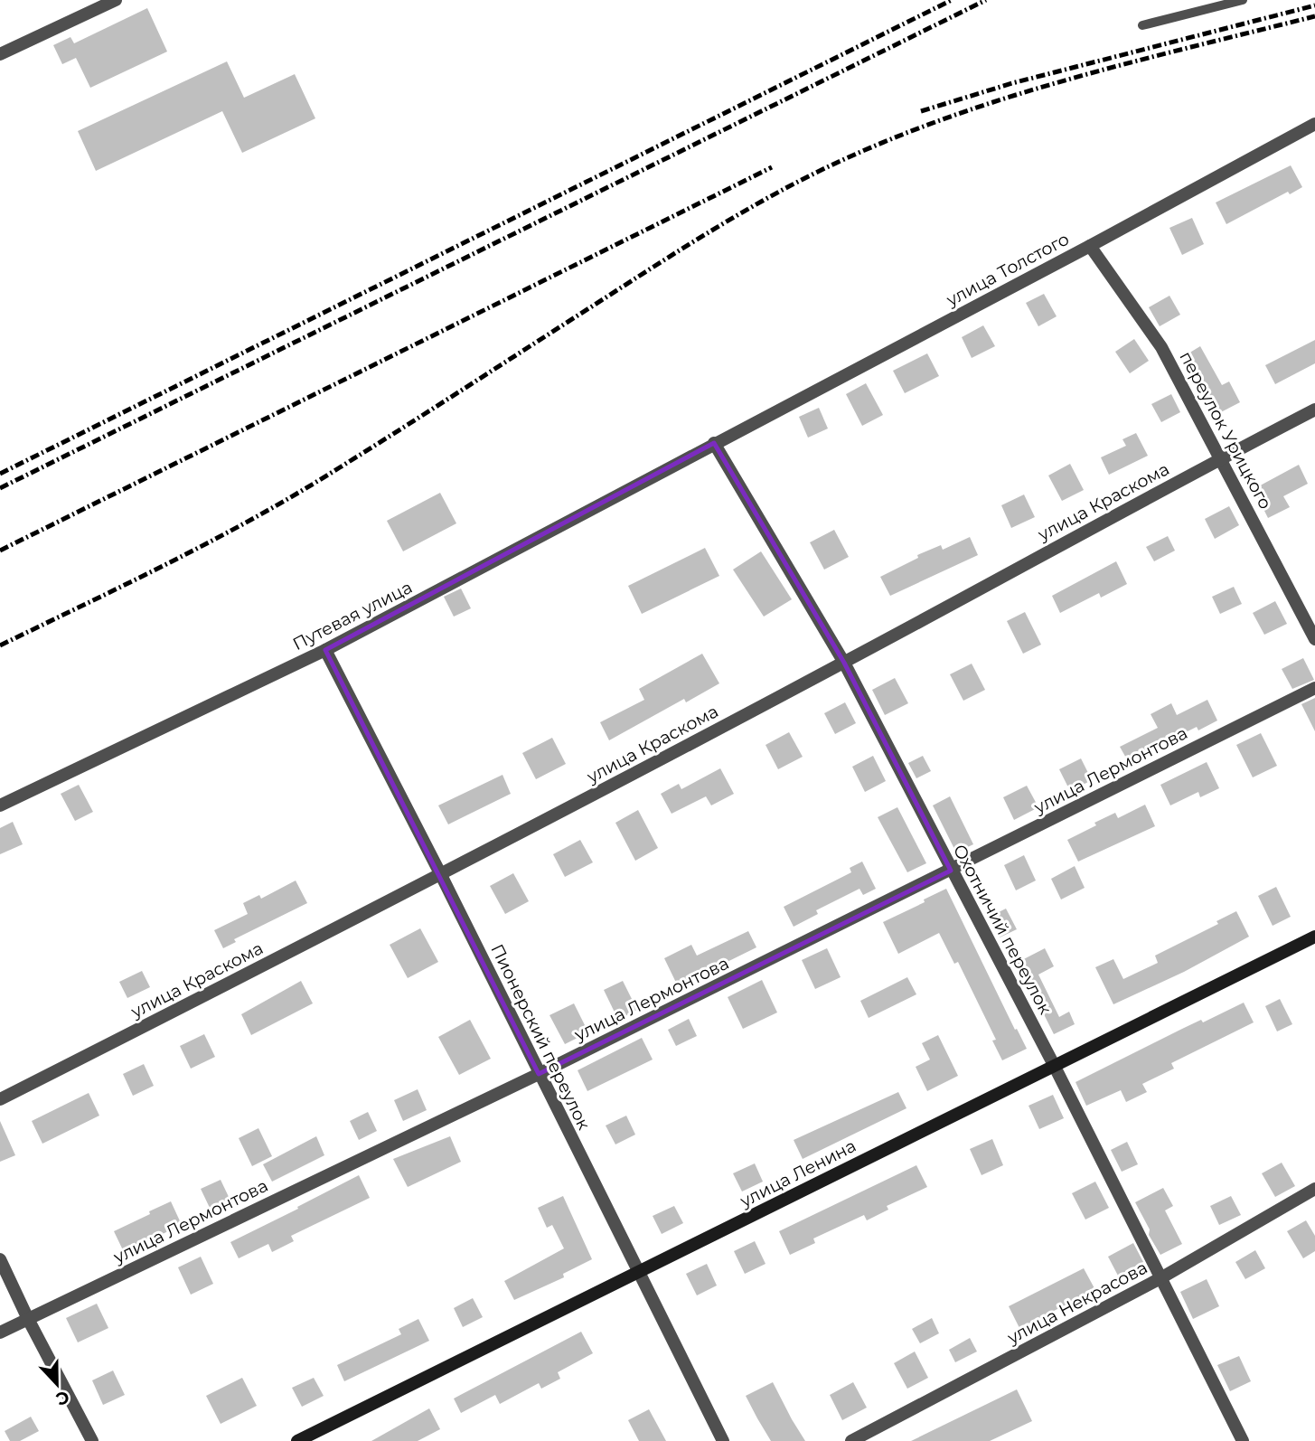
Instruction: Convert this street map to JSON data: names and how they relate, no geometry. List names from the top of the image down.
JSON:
{
  "streets": {
    "main road": ["улица Ленина"],
    "street": [
      "улица Толстого",
      "переулок Урицкого",
      "улица Краскома",
      "Путевая улица",
      "улица Лермонтова",
      "Охотничий переулок",
      "Пионерский переулок",
      "улица Некрасова"
    ]
  },
  "crossings": [
    ["улица Толстого", "переулок Урицкого"],
    ["улица Толстого", "Путевая улица"],
    ["улица Толстого", "Охотничий переулок"],
    ["переулок Урицкого", "улица Краскома"],
    ["улица Краскома", "Охотничий переулок"],
    ["улица Краскома", "Пионерский переулок"],
    ["Путевая улица", "Охотничий переулок"],
    ["Путевая улица", "Пионерский переулок"],
    ["улица Лермонтова", "Охотничий переулок"],
    ["улица Лермонтова", "Пионерский переулок"],
    ["Охотничий переулок", "улица Ленина"],
    ["Охотничий переулок", "улица Некрасова"],
    ["Пионерский переулок", "улица Ленина"]
  ],
  "north": "bottom"
}
